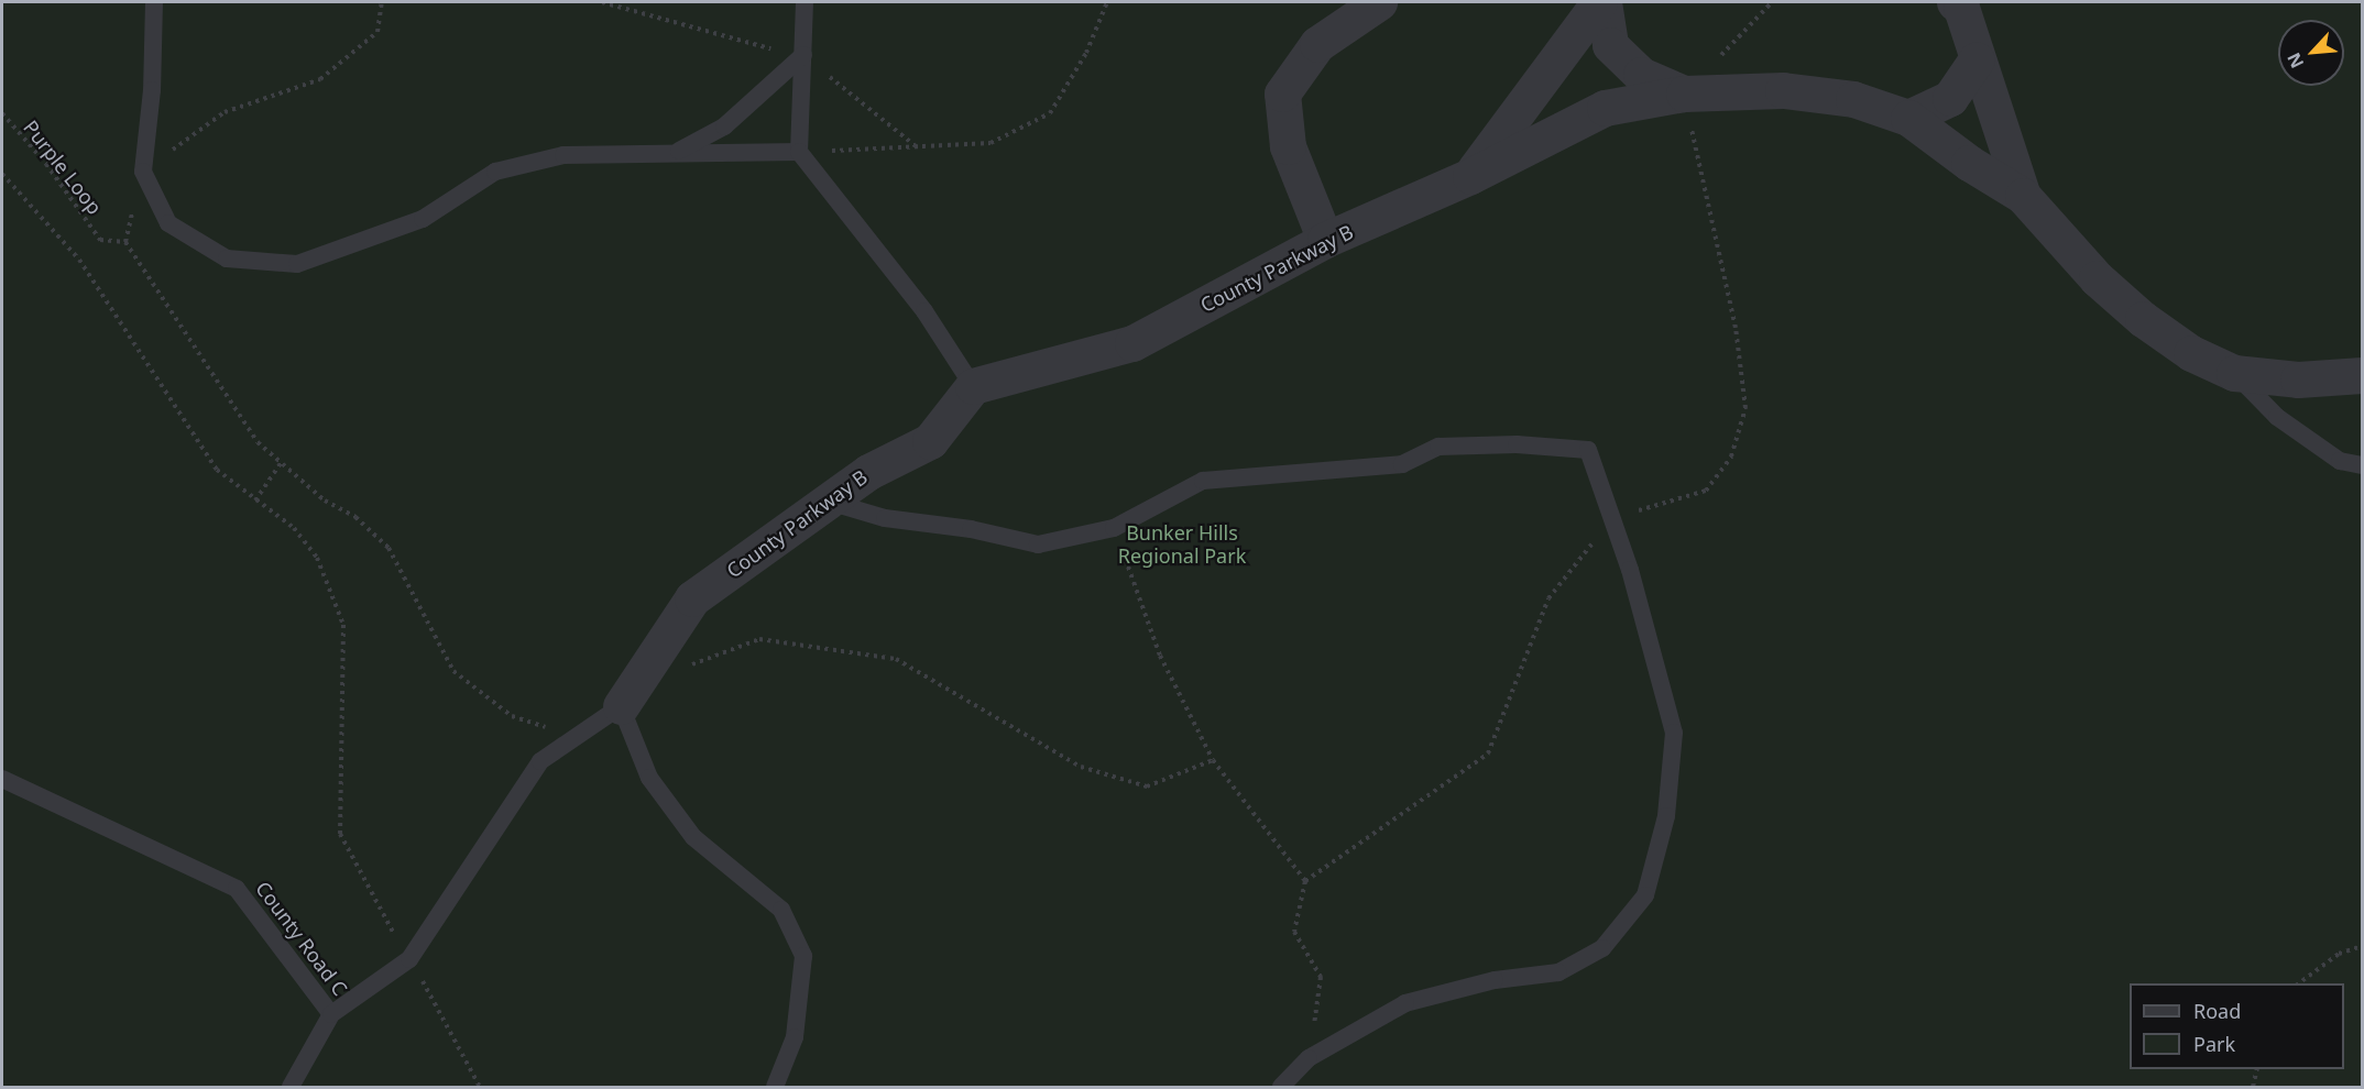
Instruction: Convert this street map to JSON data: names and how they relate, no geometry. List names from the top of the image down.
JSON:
{
  "streets": {
    "street": ["County Parkway B"],
    "lane": ["County Road C"],
    "path": ["Purple Loop"]
  },
  "parks": ["Bunker Hills Regional Park"],
  "legend": ["Road", "Park"],
  "north": "bottom left"
}
